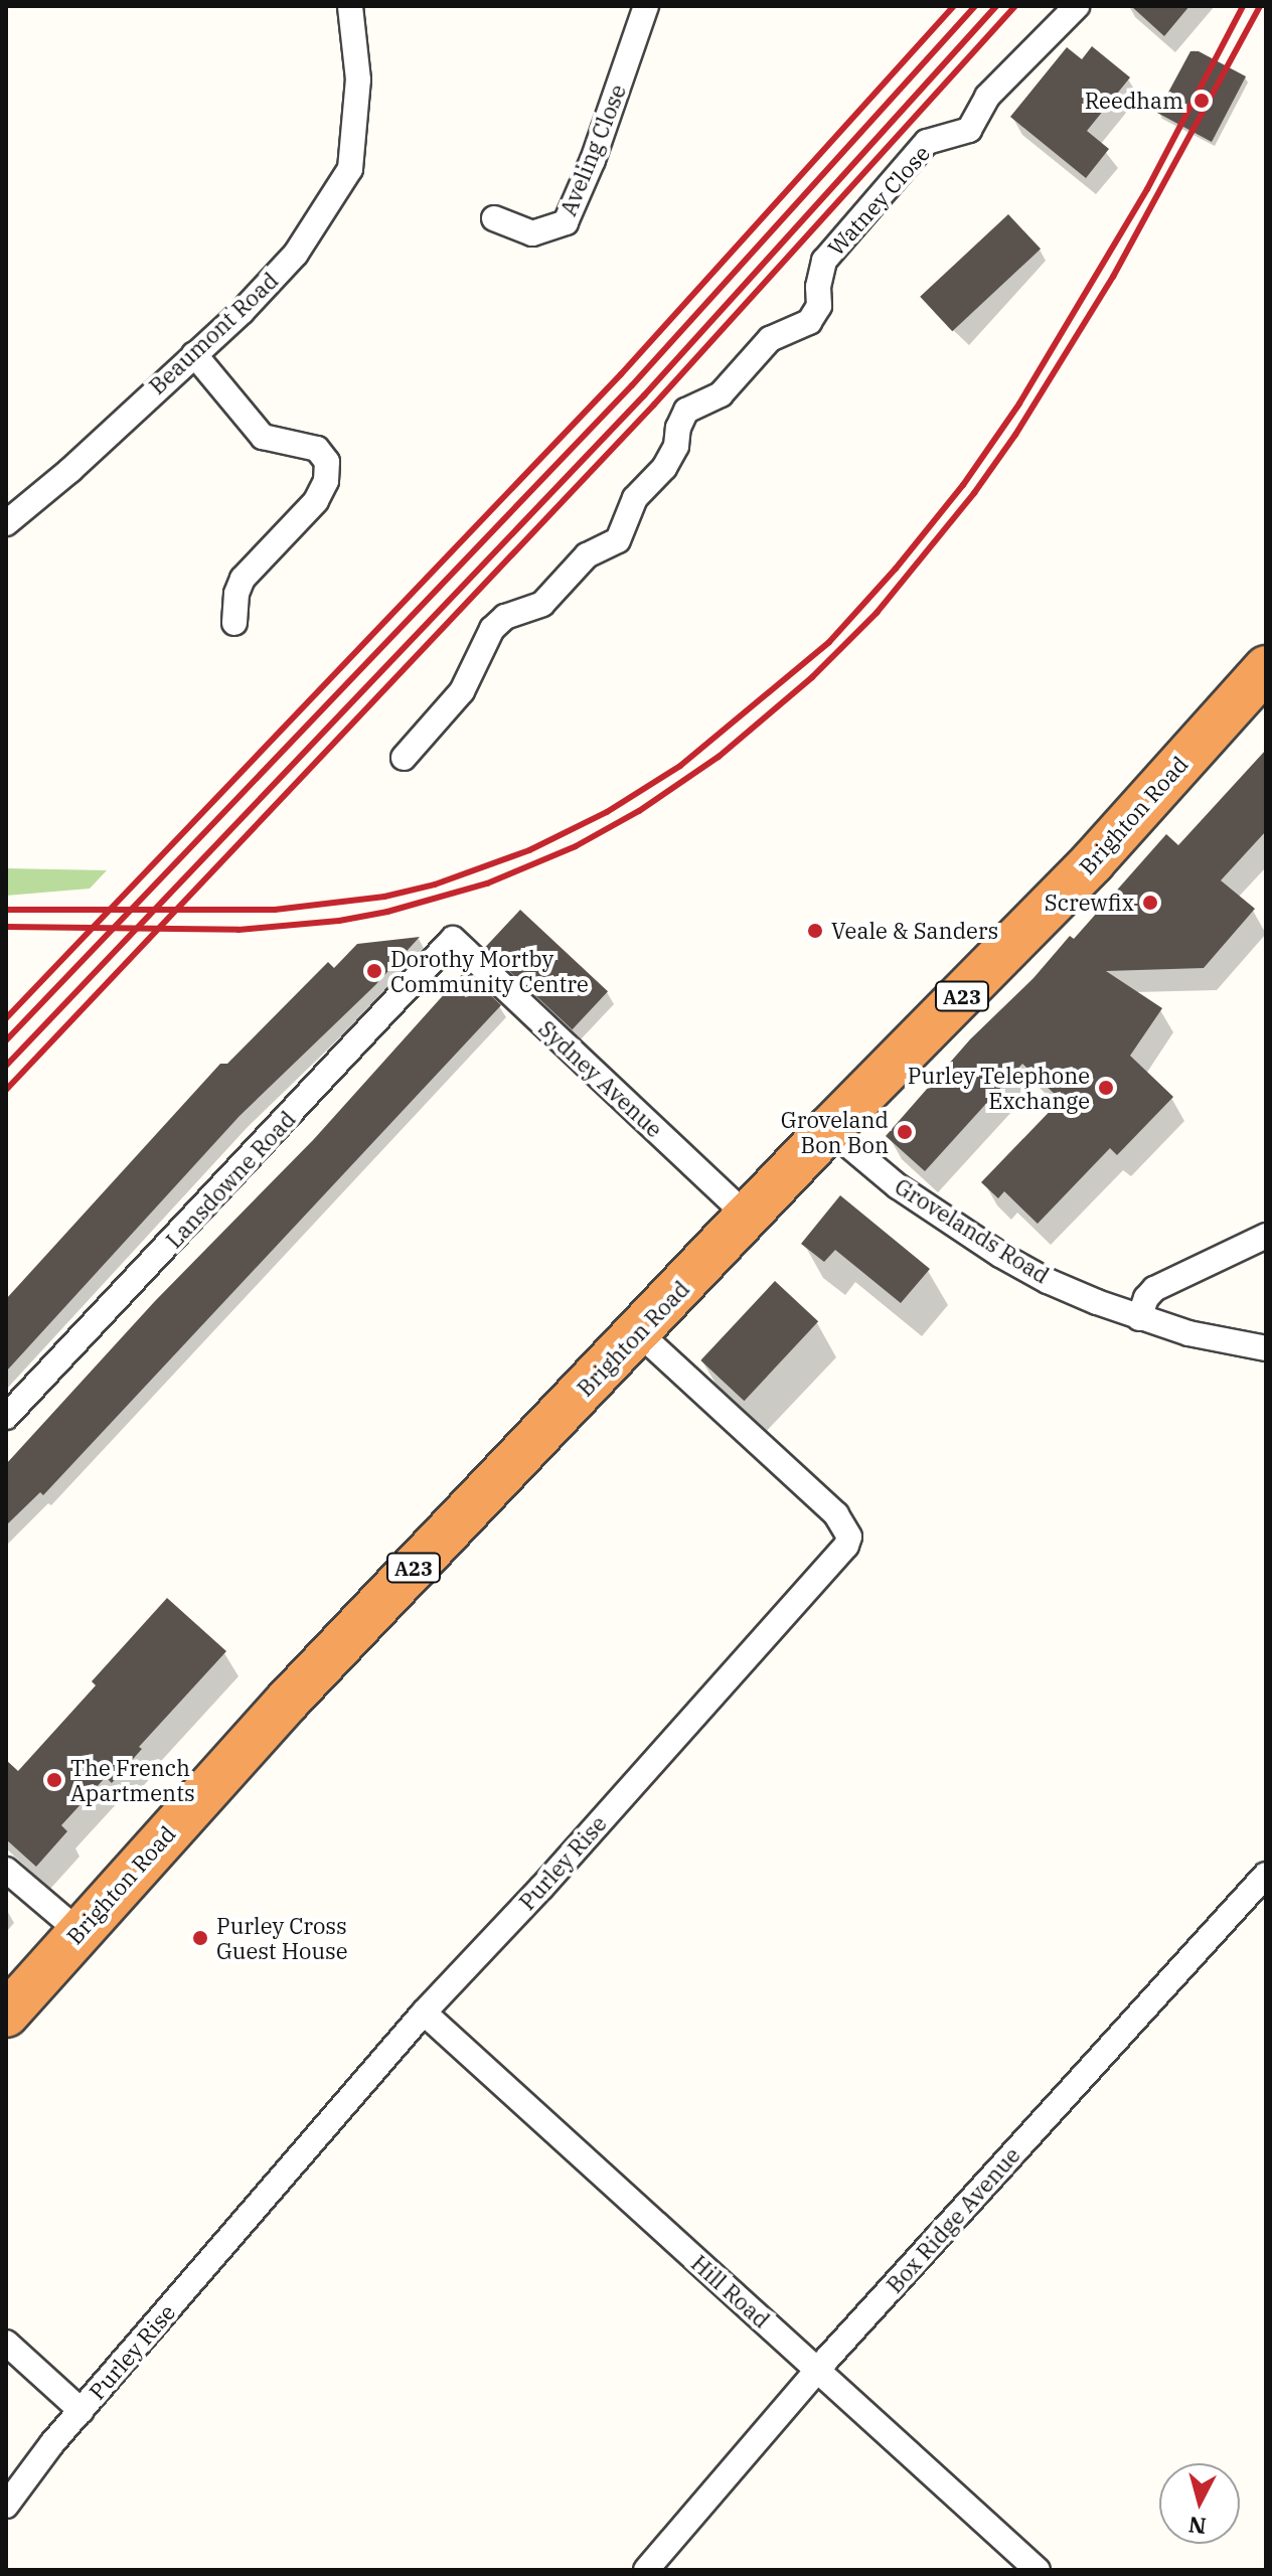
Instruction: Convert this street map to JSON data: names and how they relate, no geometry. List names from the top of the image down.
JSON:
{
  "streets": {
    "highway": ["Brighton Road", "A23"],
    "street": [
      "Aveling Close",
      "Watney Close",
      "Beaumont Road",
      "Sydney Avenue",
      "Lansdowne Road",
      "Grovelands Road",
      "Purley Rise",
      "Box Ridge Avenue",
      "Hill Road"
    ]
  },
  "crossings": [
    ["Brighton Road", "Sydney Avenue"],
    ["Brighton Road", "Grovelands Road"],
    ["Brighton Road", "Purley Rise"],
    ["Sydney Avenue", "Lansdowne Road"],
    ["Purley Rise", "Hill Road"],
    ["Box Ridge Avenue", "Hill Road"]
  ],
  "places": [
    "Reedham",
    "Screwfix",
    "Veale & Sanders",
    "Dorothy Mortby Community Centre",
    "Purley Telephone Exchange",
    "Groveland Bon Bon",
    "The French Apartments",
    "Purley Cross Guest House"
  ],
  "north": "bottom"
}
